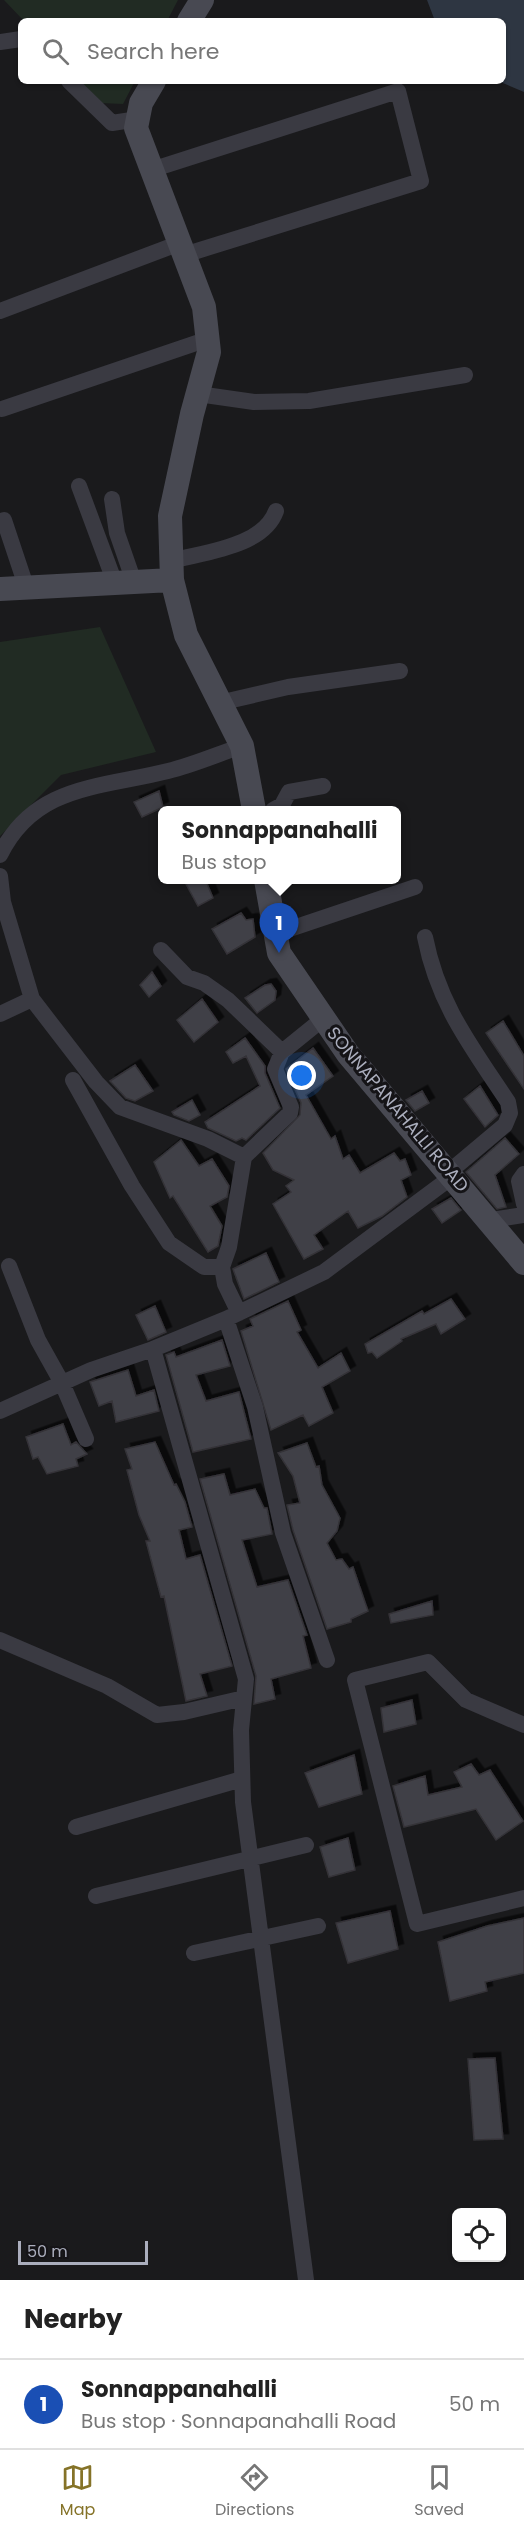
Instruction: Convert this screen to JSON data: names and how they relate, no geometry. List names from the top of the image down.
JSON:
{
  "streets": {
    "street": ["SONNAPANAHALLI ROAD"]
  },
  "scale_bar": "50 m",
  "page": {
    "search": "Search here",
    "popup": ["Sonnappanahalli", "Bus stop"],
    "pins": "1",
    "scale": "50 m",
    "heading": "Nearby",
    "list": [
      {
        "mark": "1",
        "name": "Sonnappanahalli",
        "note": "Bus stop · Sonnapanahalli Road",
        "value": "50 m"
      }
    ],
    "nav": ["Map", "Directions", "Saved"]
  }
}
